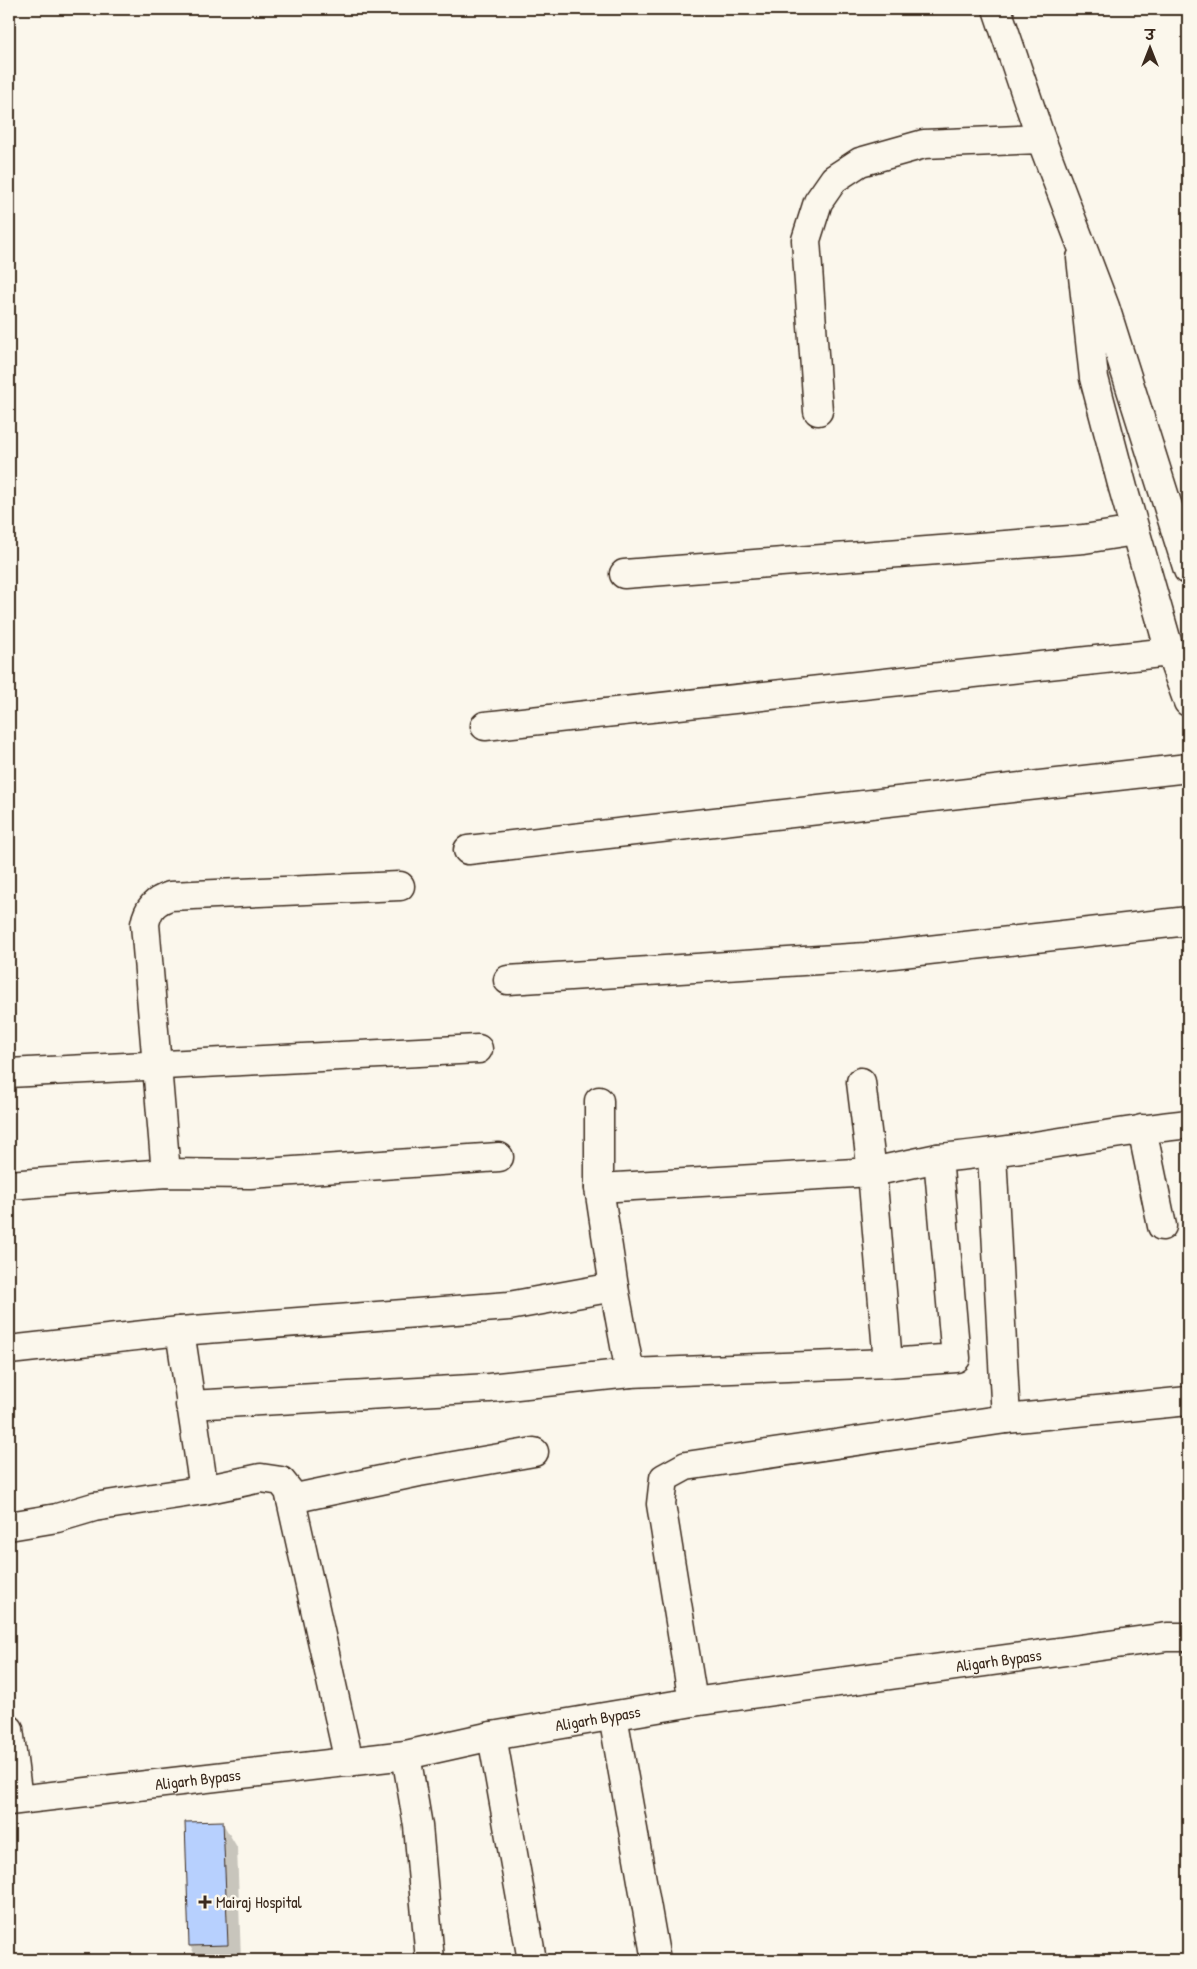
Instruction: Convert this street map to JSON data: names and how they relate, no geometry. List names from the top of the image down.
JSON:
{
  "streets": {
    "street": ["Aligarh Bypass"]
  },
  "places": {
    "health": ["Mairaj Hospital"]
  },
  "north": "top"
}
